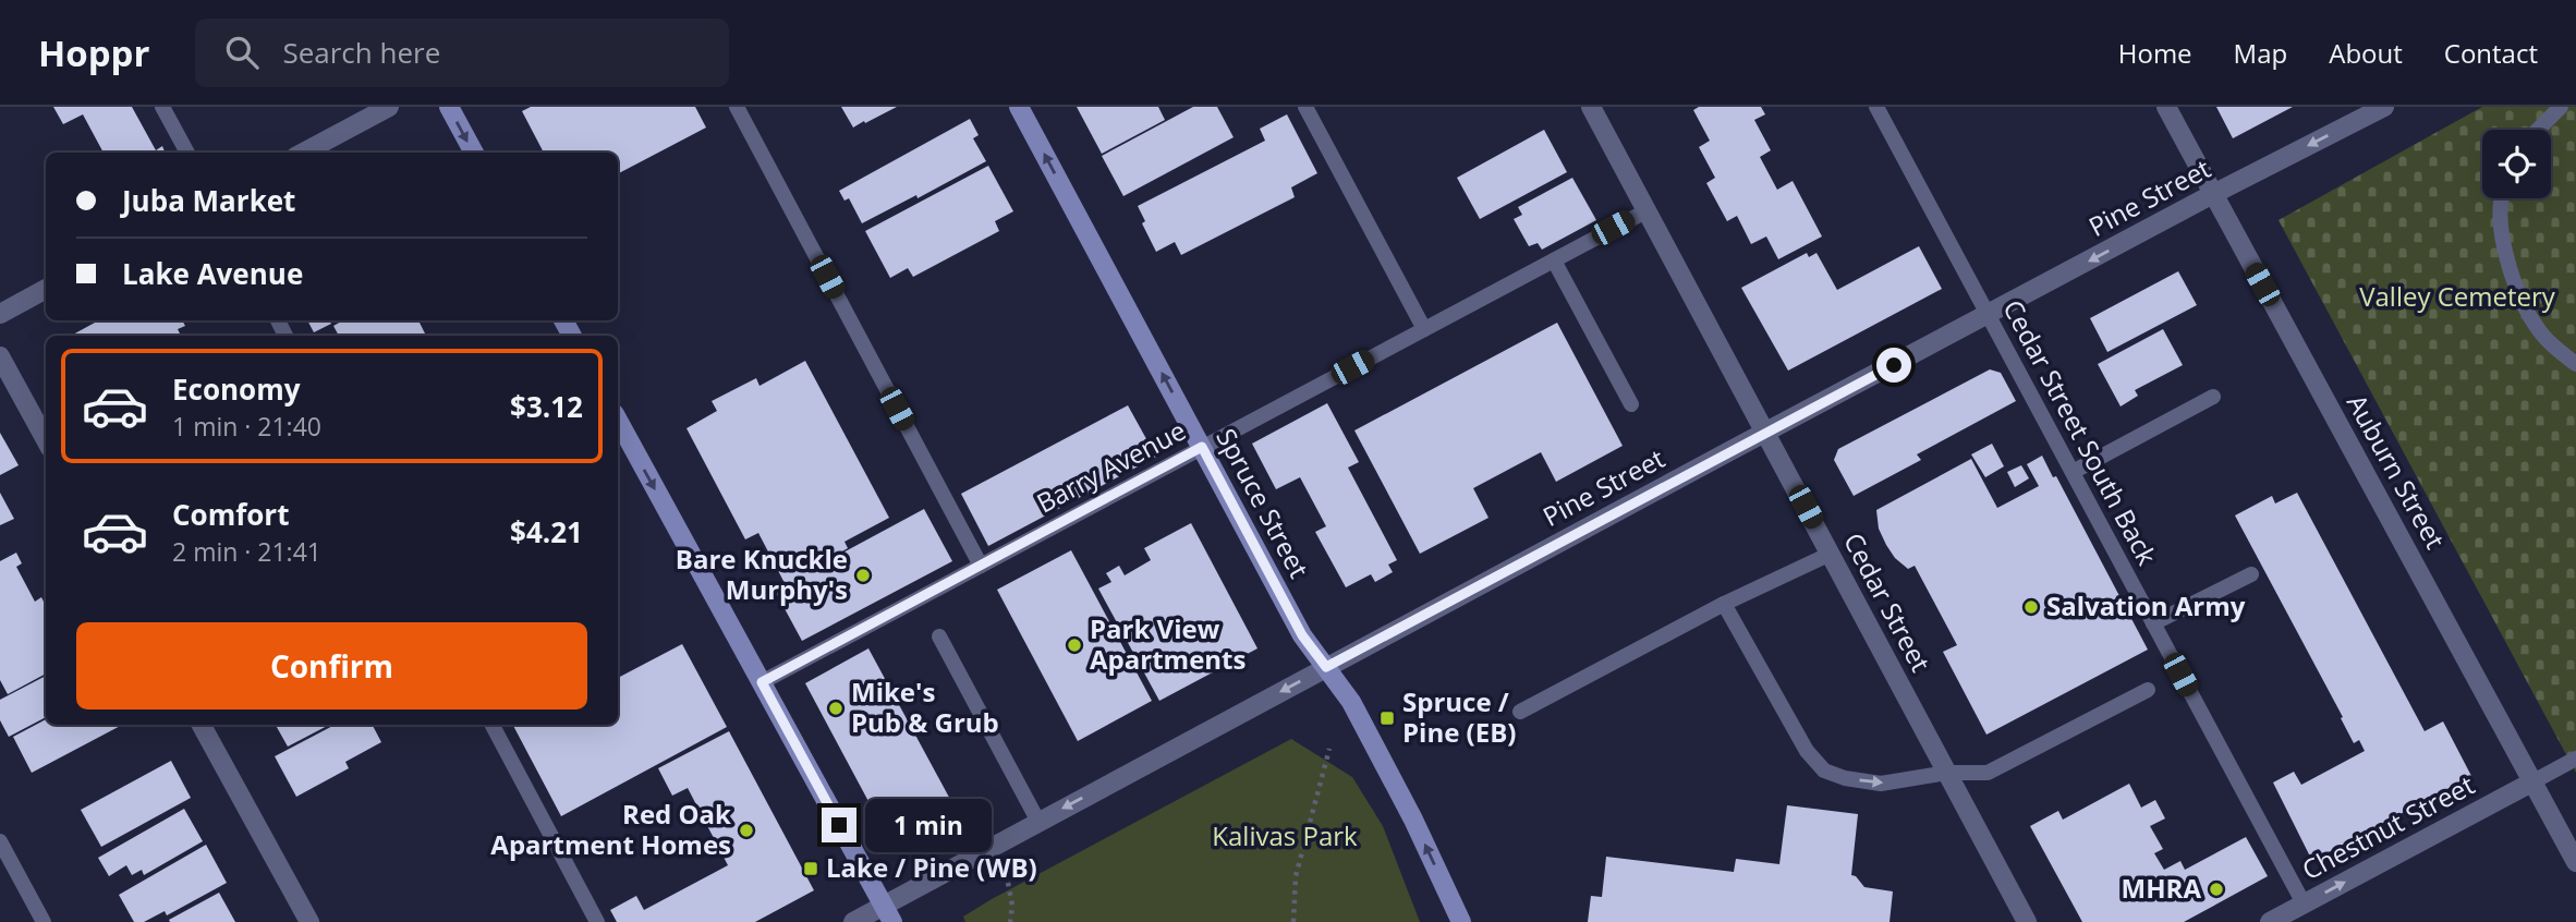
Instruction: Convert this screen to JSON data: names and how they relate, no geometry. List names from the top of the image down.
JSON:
{
  "streets": {
    "street": [
      "Pine Street",
      "Auburn Street",
      "Spruce Street",
      "Cedar Street",
      "Chestnut Street"
    ],
    "lane": ["Cedar Street South Back", "Barry Avenue"]
  },
  "crossings": [
    ["Pine Street", "Cedar Street South Back"],
    ["Pine Street", "Auburn Street"],
    ["Pine Street", "Spruce Street"],
    ["Pine Street", "Cedar Street"],
    ["Cedar Street South Back", "Chestnut Street"],
    ["Barry Avenue", "Spruce Street"],
    ["Barry Avenue", "Cedar Street"],
    ["Auburn Street", "Chestnut Street"]
  ],
  "one_way": ["Pine Street", "Spruce Street", "Chestnut Street"],
  "parks": ["Valley Cemetery", "Kalivas Park"],
  "places": {
    "other": [
      "Bare Knuckle Murphy's",
      "Salvation Army",
      "Park View Apartments",
      "Mike's Pub & Grub",
      "Red Oak Apartment Homes",
      "MHRA"
    ],
    "transit": ["Spruce / Pine (EB)", "Lake / Pine (WB)"]
  },
  "page": {
    "header": "Hoppr",
    "search": "Search here",
    "nav": [
      "Home",
      "Map",
      "About",
      "Contact"
    ],
    "banner": ["Juba Market", "Lake Avenue"],
    "list": [
      {
        "name": "Economy",
        "note": "1 min · 21:40",
        "value": "$3.12"
      },
      {
        "name": "Comfort",
        "note": "2 min · 21:41",
        "value": "$4.21"
      }
    ],
    "buttons": "Confirm",
    "bubble": "1 min"
  }
}
